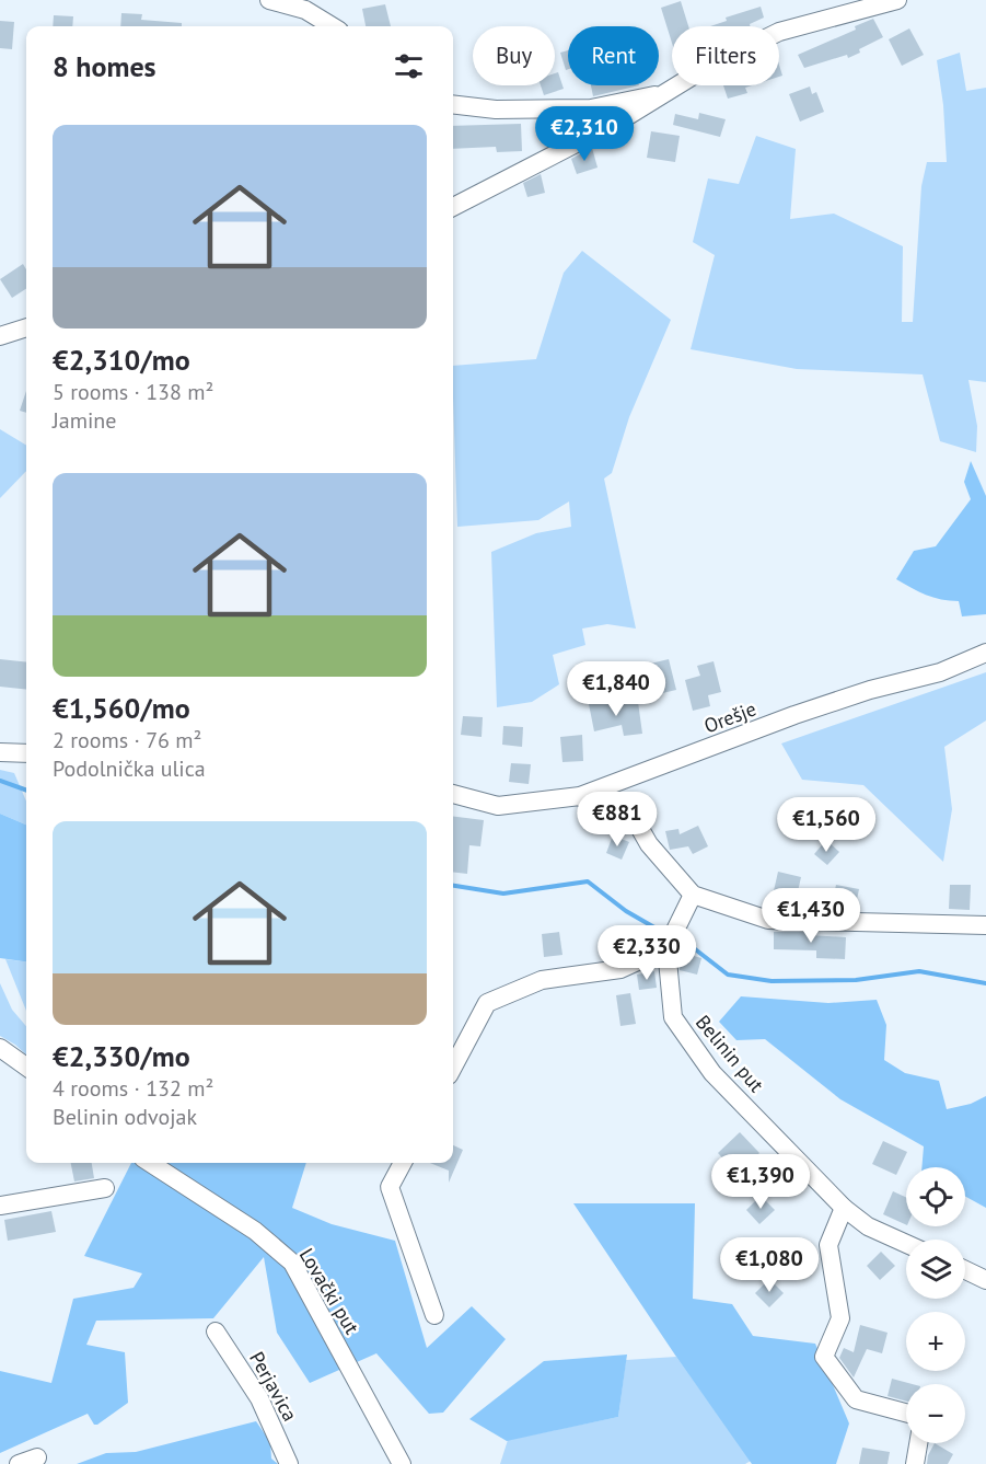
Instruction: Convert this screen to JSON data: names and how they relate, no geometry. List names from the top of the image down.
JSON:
{
  "streets": {
    "street": [
      "Orešje",
      "Belinin put",
      "Lovački put",
      "Perjavica"
    ]
  },
  "page": {
    "chip": ["Buy", "Rent", "Filters"],
    "heading": "8 homes",
    "list": [
      {
        "name": "€2,310/mo",
        "note": "5 rooms · 138 m² · Jamine"
      },
      {
        "name": "€1,560/mo",
        "note": "2 rooms · 76 m² · Podolnička ulica"
      },
      {
        "name": "€2,330/mo",
        "note": "4 rooms · 132 m² · Belinin odvojak"
      }
    ],
    "price": [
      "€2,310",
      "€1,840",
      "€881",
      "€1,560",
      "€1,430",
      "€2,330",
      "€1,390",
      "€1,080"
    ],
    "map_buttons": ["+", "−"]
  }
}
